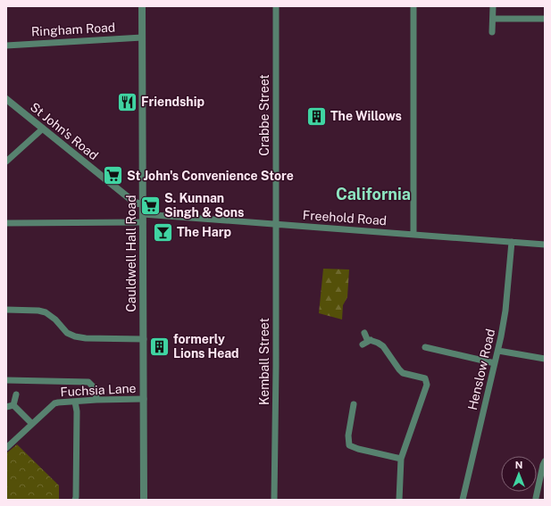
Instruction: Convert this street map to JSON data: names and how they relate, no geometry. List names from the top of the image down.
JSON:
{
  "streets": {
    "street": [
      "Ringham Road",
      "Crabbe Street",
      "St John's Road",
      "Freehold Road",
      "Cauldwell Hall Road",
      "Kemball Street",
      "Henslow Road",
      "Fuchsia Lane"
    ]
  },
  "crossings": [
    ["Ringham Road", "Cauldwell Hall Road"],
    ["Crabbe Street", "Freehold Road"],
    ["Crabbe Street", "Kemball Street"],
    ["St John's Road", "Cauldwell Hall Road"],
    ["Freehold Road", "Cauldwell Hall Road"],
    ["Freehold Road", "Kemball Street"],
    ["Freehold Road", "Henslow Road"],
    ["Cauldwell Hall Road", "Fuchsia Lane"]
  ],
  "districts": ["California"],
  "places": {
    "restaurant": ["Friendship"],
    "building": ["The Willows", "formerly Lions Head"],
    "supermarket": ["St John's Convenience Store", "S. Kunnan Singh & Sons"],
    "bar": ["The Harp"]
  },
  "north": "top"
}
